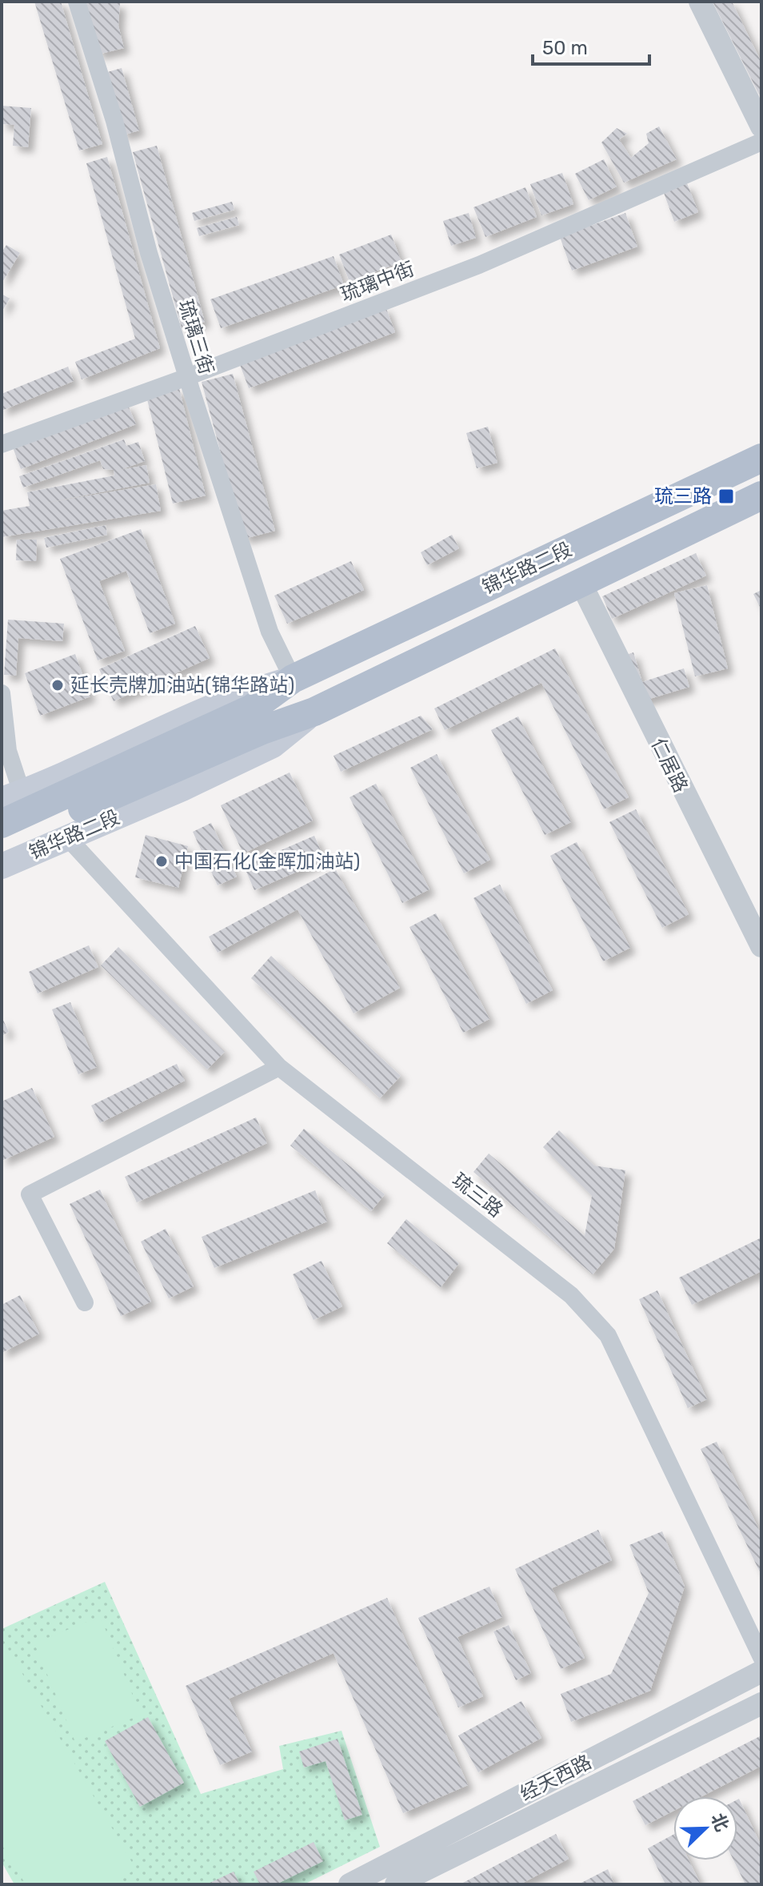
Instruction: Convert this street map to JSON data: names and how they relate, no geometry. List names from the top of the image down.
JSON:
{
  "streets": {
    "main road": ["锦华路二段"],
    "street": [
      "琉璃中街",
      "琉璃三街",
      "仁居路",
      "琉三路",
      "经天西路"
    ]
  },
  "crossings": [
    ["琉璃中街", "琉璃三街"],
    ["琉璃三街", "锦华路二段"],
    ["锦华路二段", "仁居路"],
    ["锦华路二段", "琉三路"]
  ],
  "places": {
    "transit": ["琉三路"],
    "other": ["延长壳牌加油站(锦华路站)", "中国石化(金晖加油站)"]
  },
  "scale_bar": "50 m",
  "north": "top right"
}
